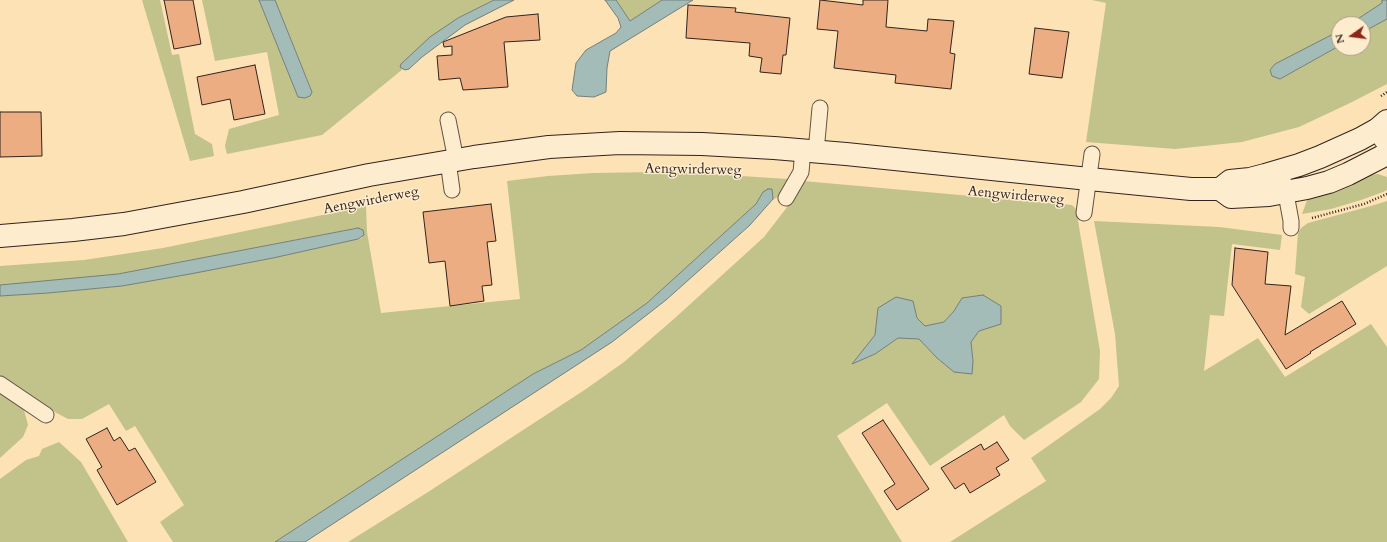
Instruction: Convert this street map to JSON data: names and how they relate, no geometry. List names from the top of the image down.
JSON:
{
  "streets": {
    "street": ["Aengwirderweg"]
  },
  "north": "left"
}
